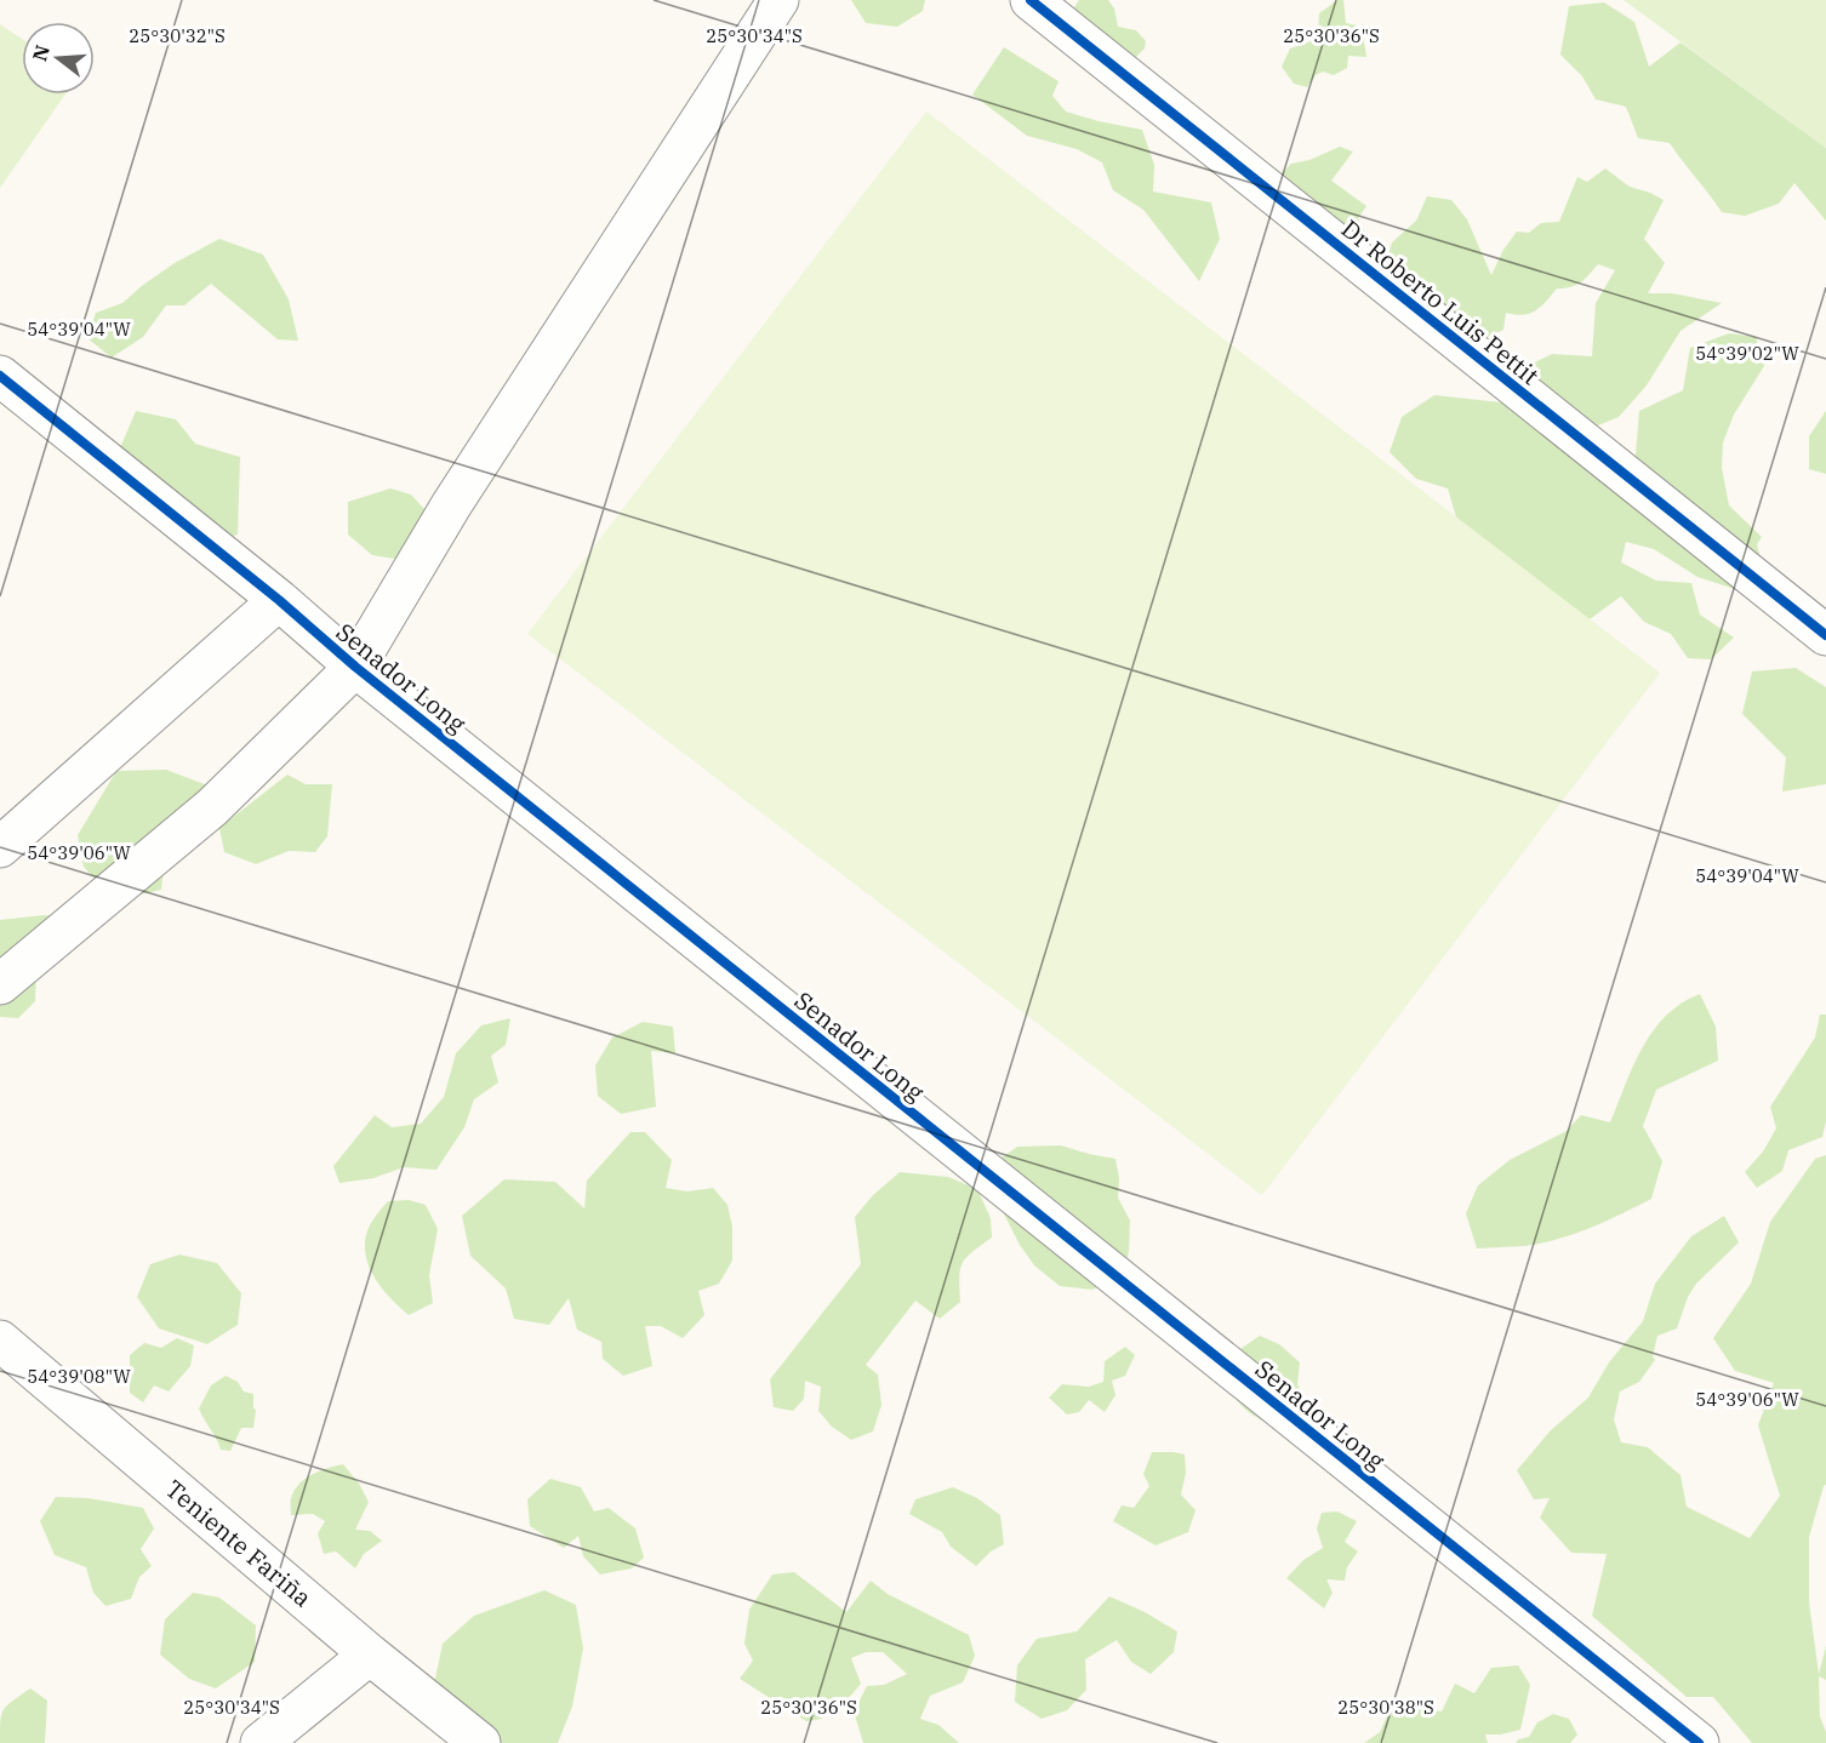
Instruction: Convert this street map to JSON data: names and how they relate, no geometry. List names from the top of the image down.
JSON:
{
  "streets": {
    "street": ["Dr Roberto Luis Pettit", "Senador Long", "Teniente Fariña"]
  },
  "north": "left",
  "coordinates": [
    "25°30'32\"S",
    "25°30'34\"S",
    "25°30'36\"S",
    "54°39'04\"W",
    "54°39'02\"W",
    "54°39'06\"W",
    "54°39'08\"W",
    "25°30'38\"S"
  ]
}
